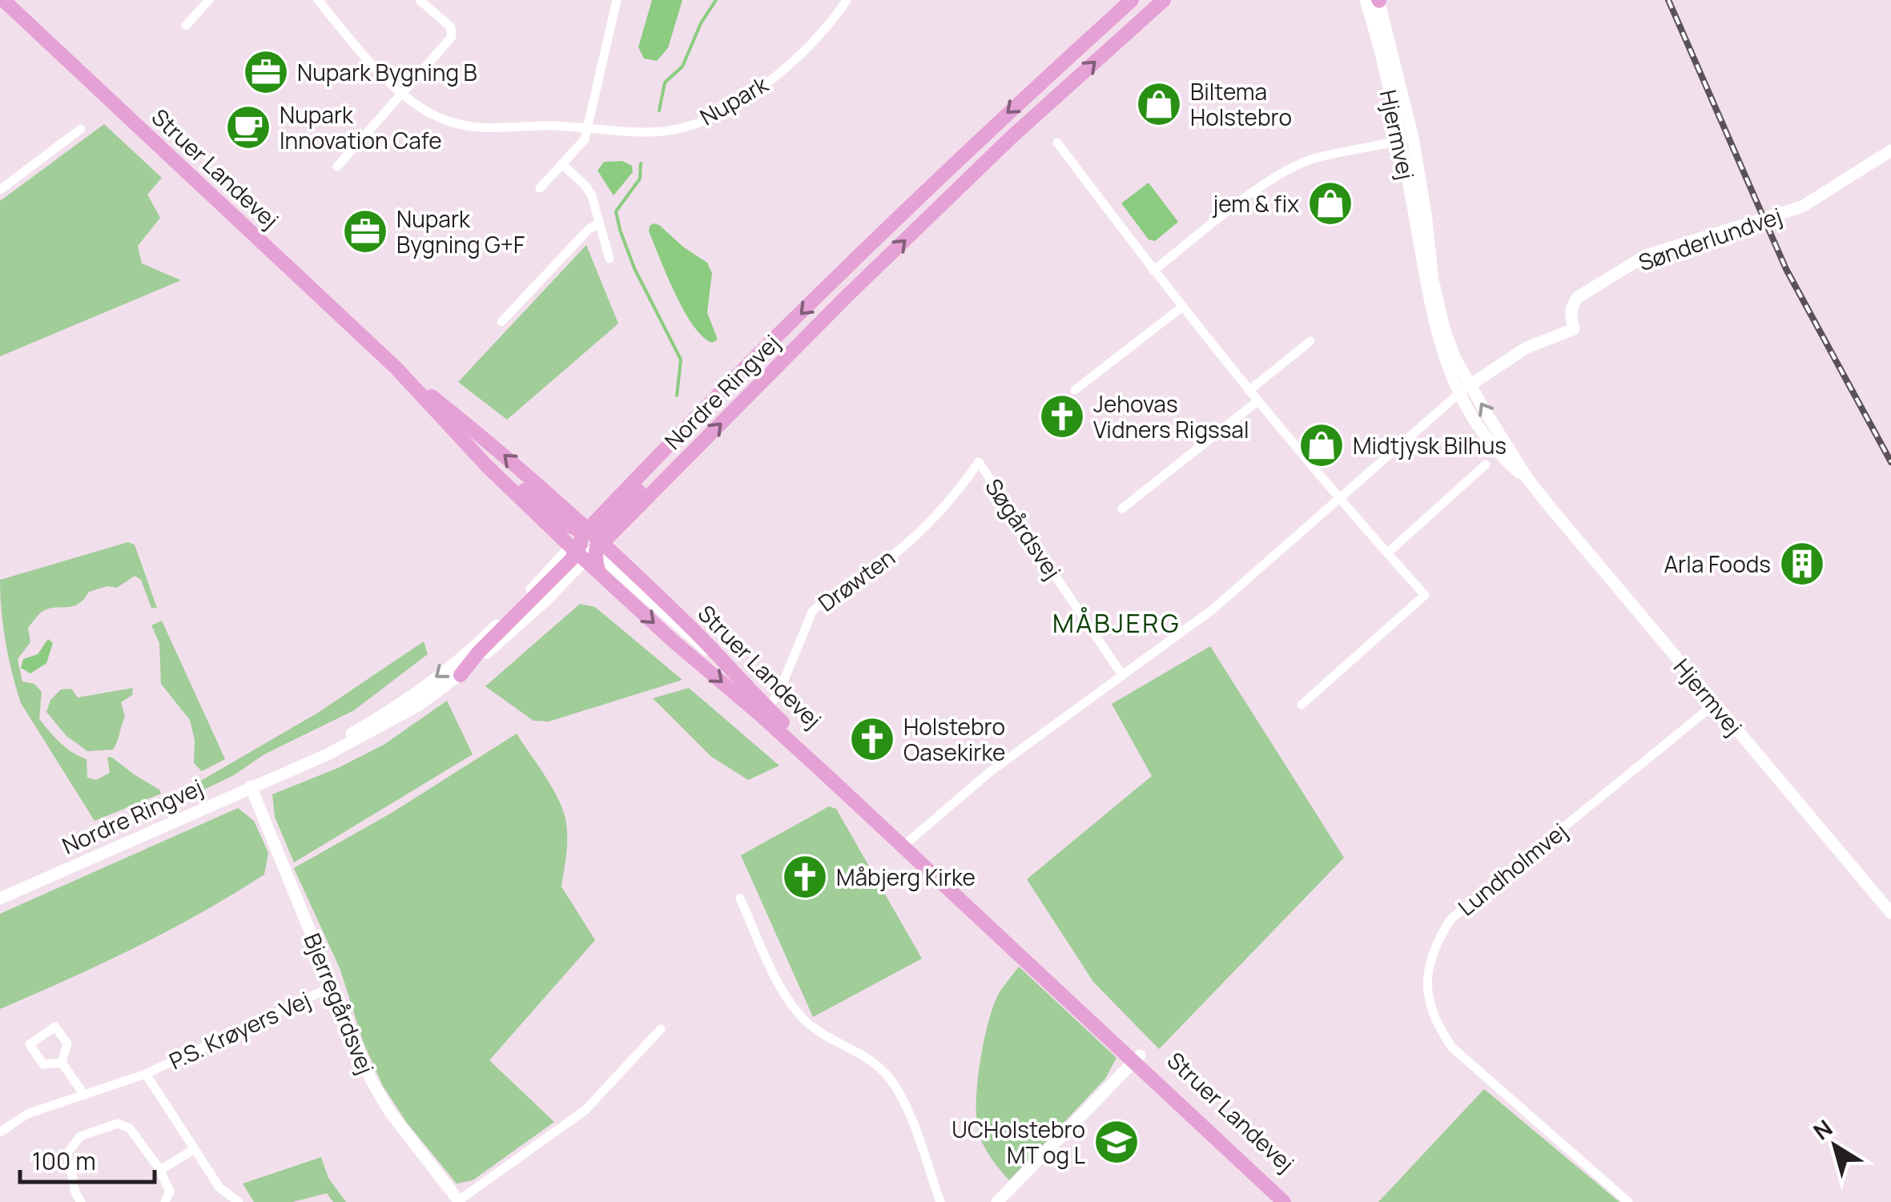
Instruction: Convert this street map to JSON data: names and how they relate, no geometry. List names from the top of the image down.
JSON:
{
  "streets": {
    "main road": ["Struer Landevej", "Nordre Ringvej"],
    "street": [
      "Nupark",
      "Hjermvej",
      "Sønderlundvej",
      "Søgårdsvej",
      "Drøwten",
      "Lundholmvej",
      "Bjerregårdsvej",
      "P.S. Krøyers Vej"
    ]
  },
  "crossings": [
    ["Hjermvej", "Sønderlundvej"],
    ["Hjermvej", "Lundholmvej"],
    ["Struer Landevej", "Nordre Ringvej"],
    ["Struer Landevej", "Drøwten"],
    ["Nordre Ringvej", "Bjerregårdsvej"],
    ["Søgårdsvej", "Drøwten"],
    ["Bjerregårdsvej", "P.S. Krøyers Vej"]
  ],
  "districts": ["MÅBJERG"],
  "places": {
    "office": ["Nupark Bygning B", "Nupark Bygning G+F"],
    "shop": ["Biltema Holstebro", "jem & fix", "Midtjysk Bilhus"],
    "cafe": ["Nupark Innovation Cafe"],
    "church": ["Jehovas Vidners Rigssal", "Holstebro Oasekirke", "Måbjerg Kirke"],
    "building": ["Arla Foods"],
    "school or university": ["UCHolstebro MT og L"]
  },
  "scale_bar": "100 m",
  "north": "top left"
}
